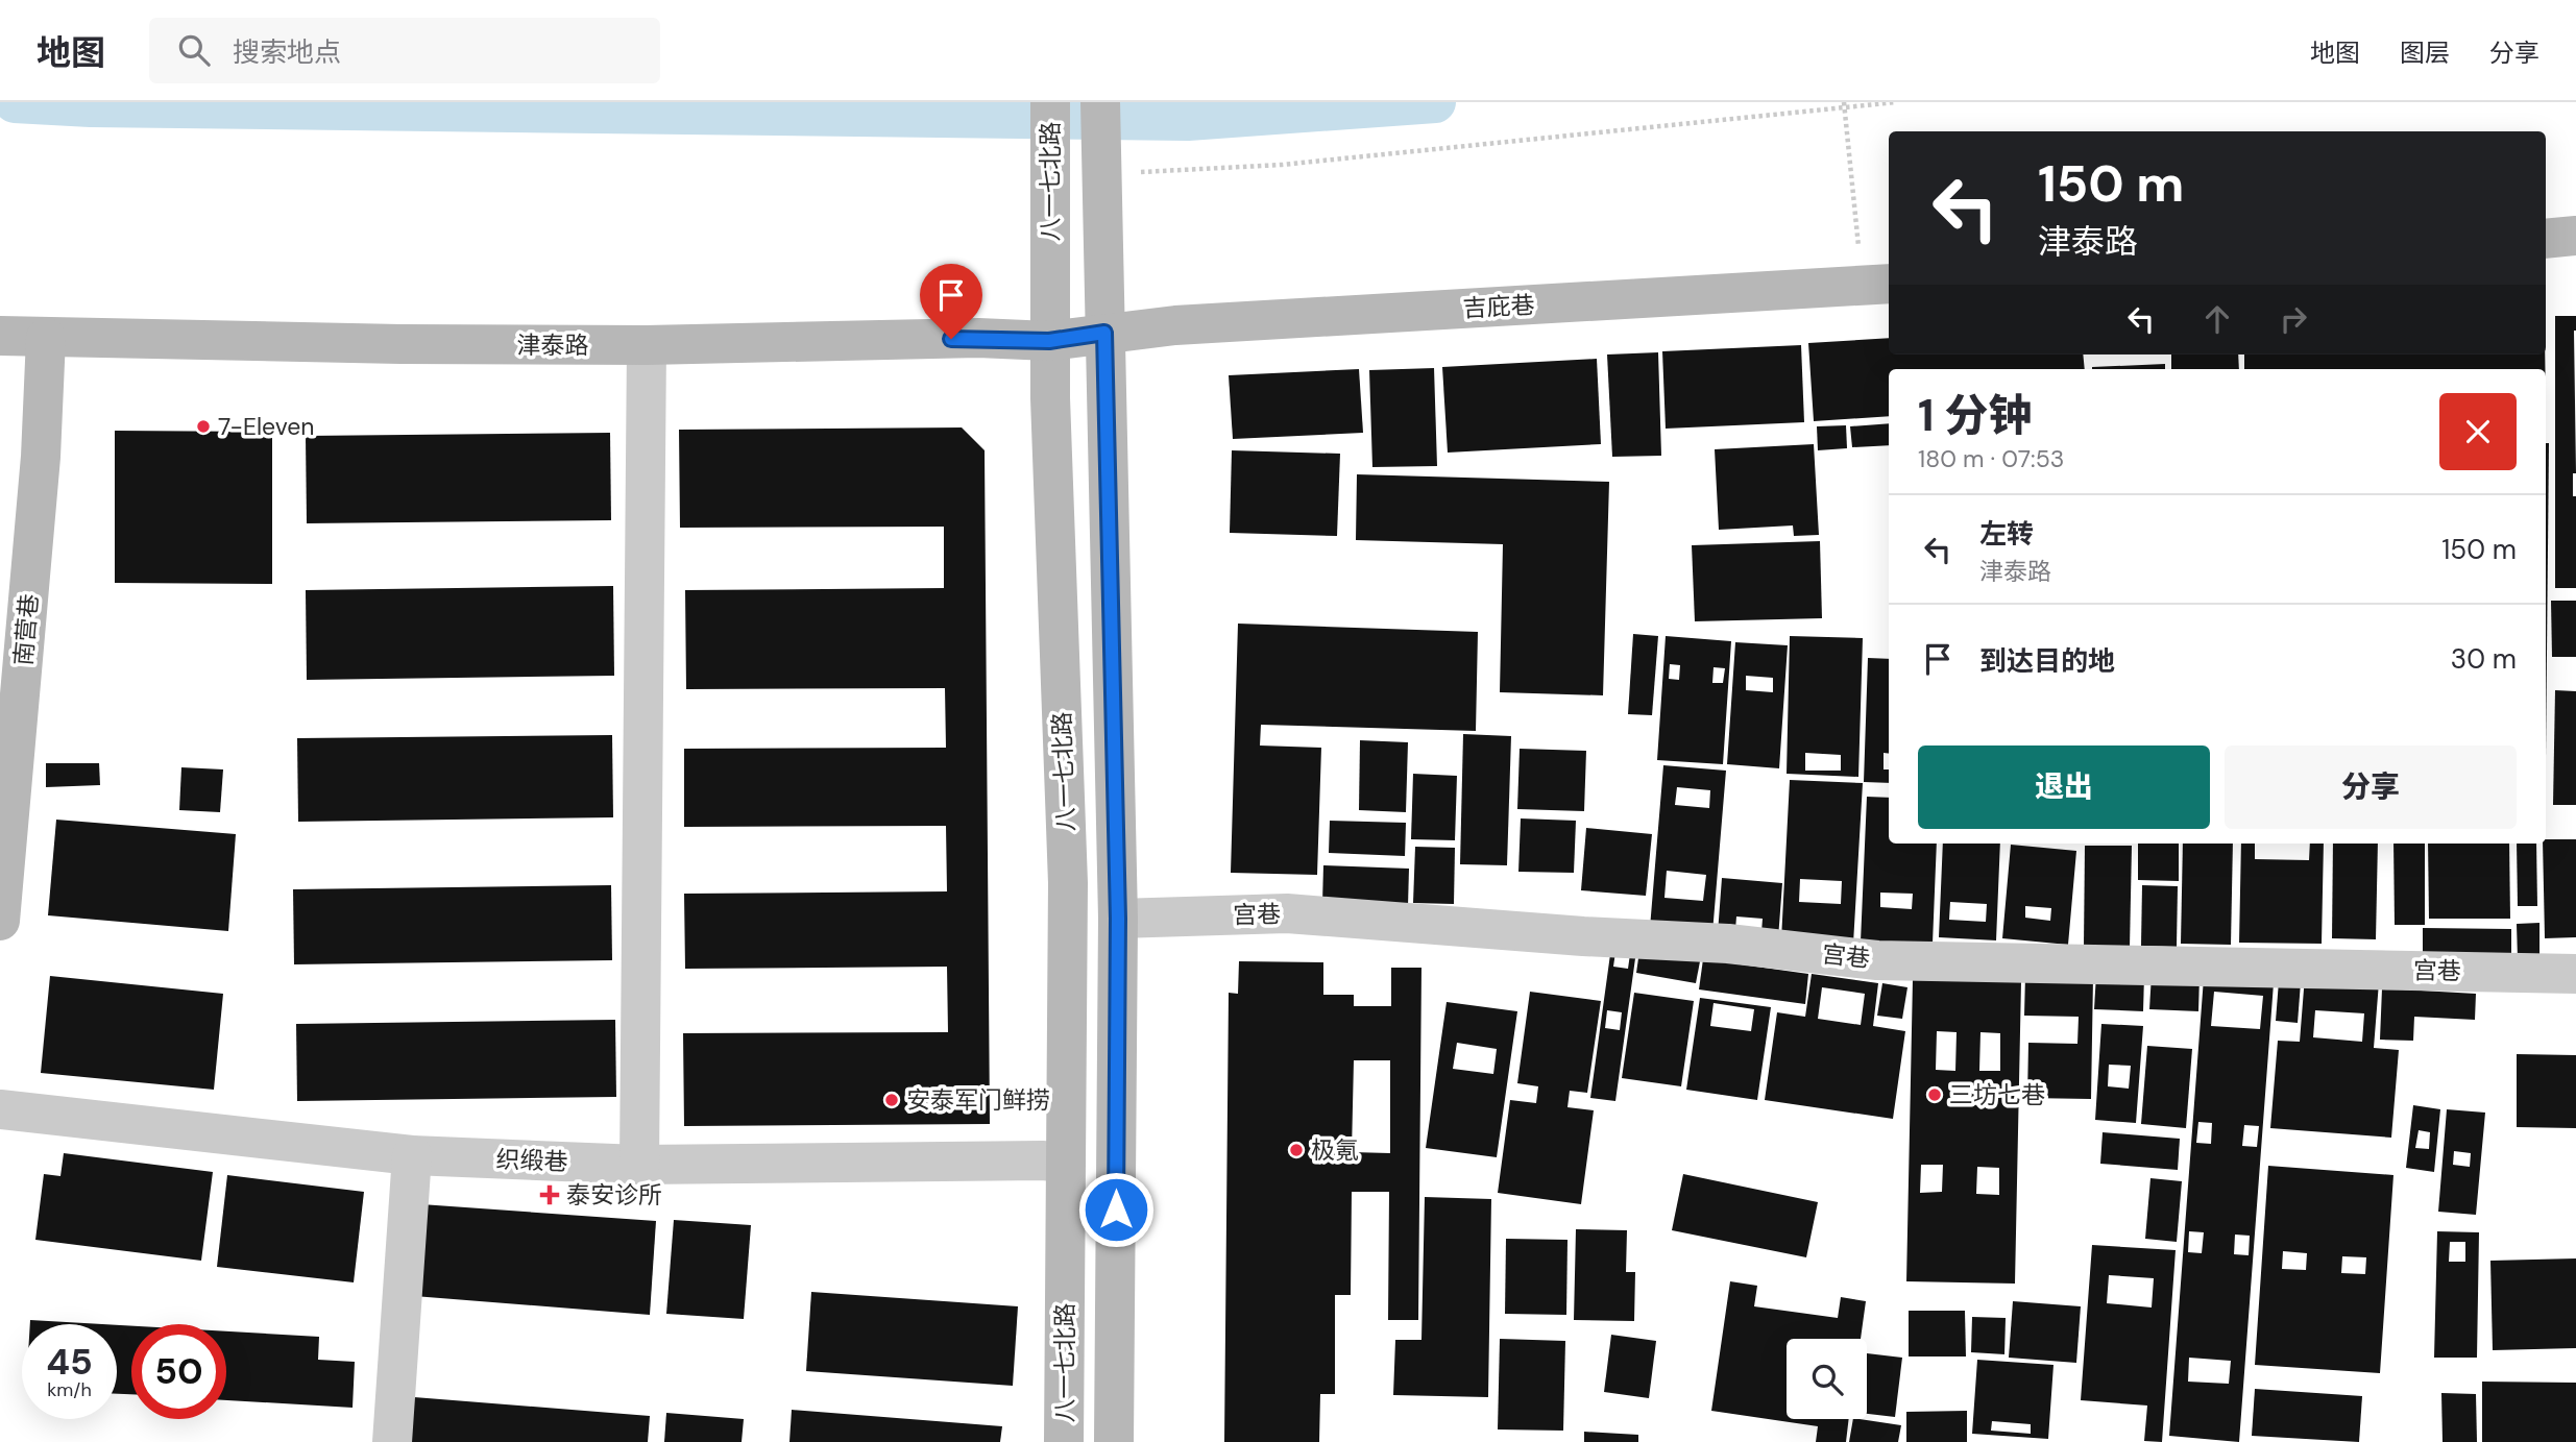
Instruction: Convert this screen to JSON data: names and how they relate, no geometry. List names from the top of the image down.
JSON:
{
  "streets": {
    "main road": [
      "八一七北路",
      "吉庇巷",
      "津泰路",
      "南营巷"
    ],
    "street": ["宫巷", "织缎巷"]
  },
  "crossings": [
    ["八一七北路", "吉庇巷"],
    ["八一七北路", "津泰路"],
    ["八一七北路", "宫巷"],
    ["八一七北路", "织缎巷"],
    ["吉庇巷", "津泰路"],
    ["津泰路", "南营巷"]
  ],
  "places": {
    "other": [
      "7-Eleven",
      "三坊七巷",
      "安泰军门鲜捞",
      "极氪"
    ],
    "health": ["泰安诊所"]
  },
  "page": {
    "header": "地图",
    "search": "搜索地点",
    "nav": ["地图", "图层", "分享"],
    "turn": ["150 m", "津泰路"],
    "heading": ["1 分钟", "180 m · 07:53"],
    "list": [
      {
        "name": "左转",
        "note": "津泰路",
        "value": "150 m"
      },
      {
        "name": "到达目的地",
        "value": "30 m"
      }
    ],
    "buttons": ["退出", "分享"],
    "speed": "45 km/h",
    "limit": "50"
  }
}
